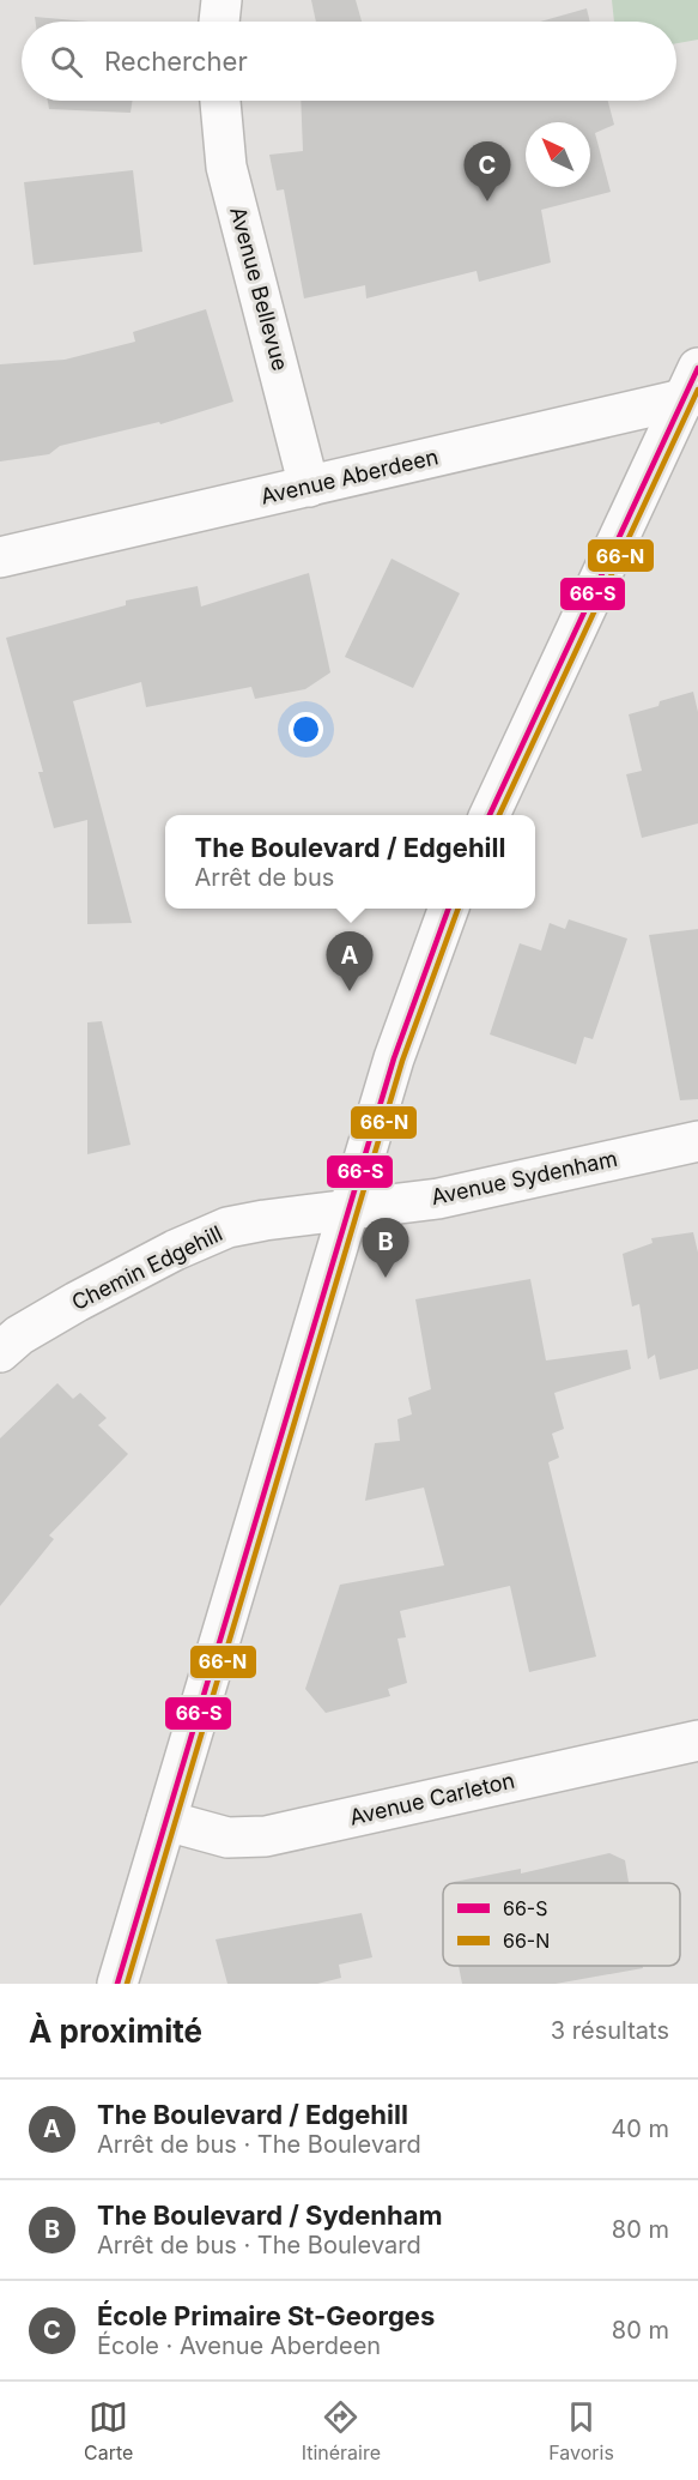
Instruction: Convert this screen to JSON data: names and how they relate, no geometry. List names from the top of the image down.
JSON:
{
  "streets": {
    "street": [
      "Avenue Bellevue",
      "Avenue Aberdeen",
      "Avenue Sydenham",
      "Chemin Edgehill",
      "Avenue Carleton"
    ]
  },
  "crossings": [
    ["Avenue Bellevue", "Avenue Aberdeen"],
    ["Avenue Sydenham", "Chemin Edgehill"]
  ],
  "lines": ["transit line 66-S", "transit line 66-N"],
  "legend": ["66-S", "66-N"],
  "north": "top left",
  "page": {
    "search": "Rechercher",
    "pins": ["C", "A", "B"],
    "popup": ["The Boulevard / Edgehill", "Arrêt de bus"],
    "heading": ["À proximité", "3 résultats"],
    "list": [
      {
        "mark": "A",
        "name": "The Boulevard / Edgehill",
        "note": "Arrêt de bus · The Boulevard",
        "value": "40 m"
      },
      {
        "mark": "B",
        "name": "The Boulevard / Sydenham",
        "note": "Arrêt de bus · The Boulevard",
        "value": "80 m"
      },
      {
        "mark": "C",
        "name": "École Primaire St-Georges",
        "note": "École · Avenue Aberdeen",
        "value": "80 m"
      }
    ],
    "nav": ["Carte", "Itinéraire", "Favoris"]
  }
}
